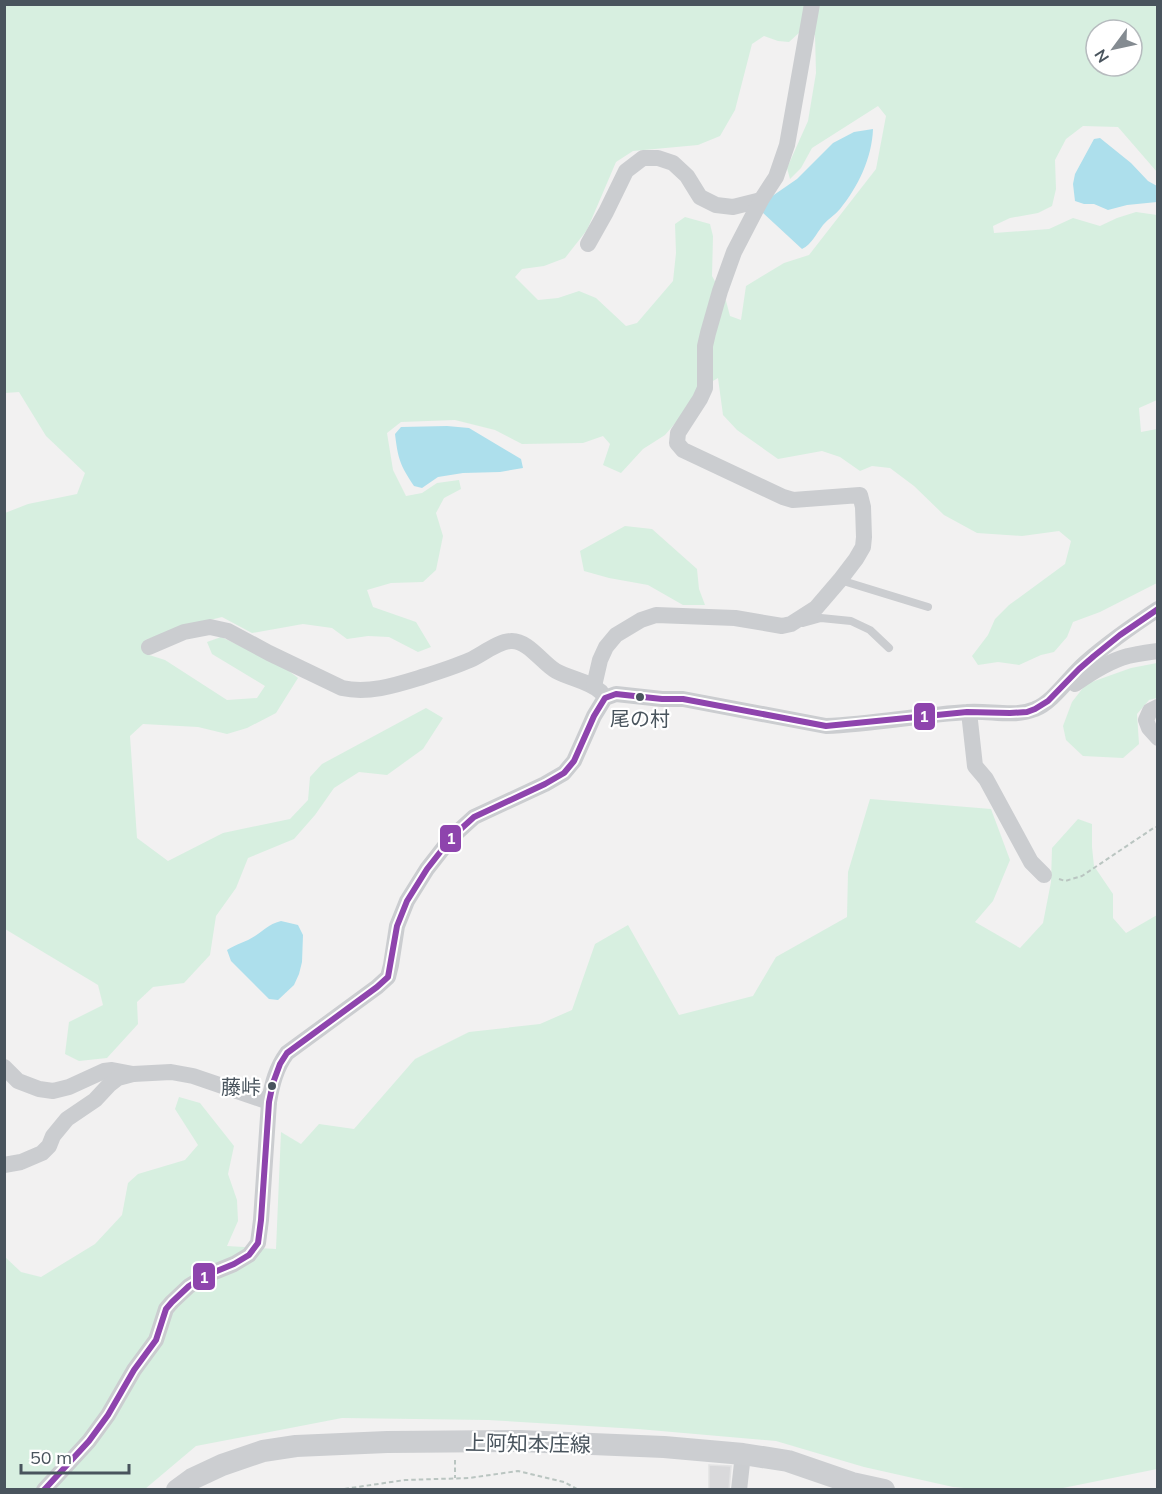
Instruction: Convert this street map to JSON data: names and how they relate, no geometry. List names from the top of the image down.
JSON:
{
  "streets": {
    "main road": ["上阿知本庄線"]
  },
  "places": ["尾の村", "藤峠"],
  "lines": ["transit line 1"],
  "scale_bar": "50 m",
  "north": "bottom left"
}
